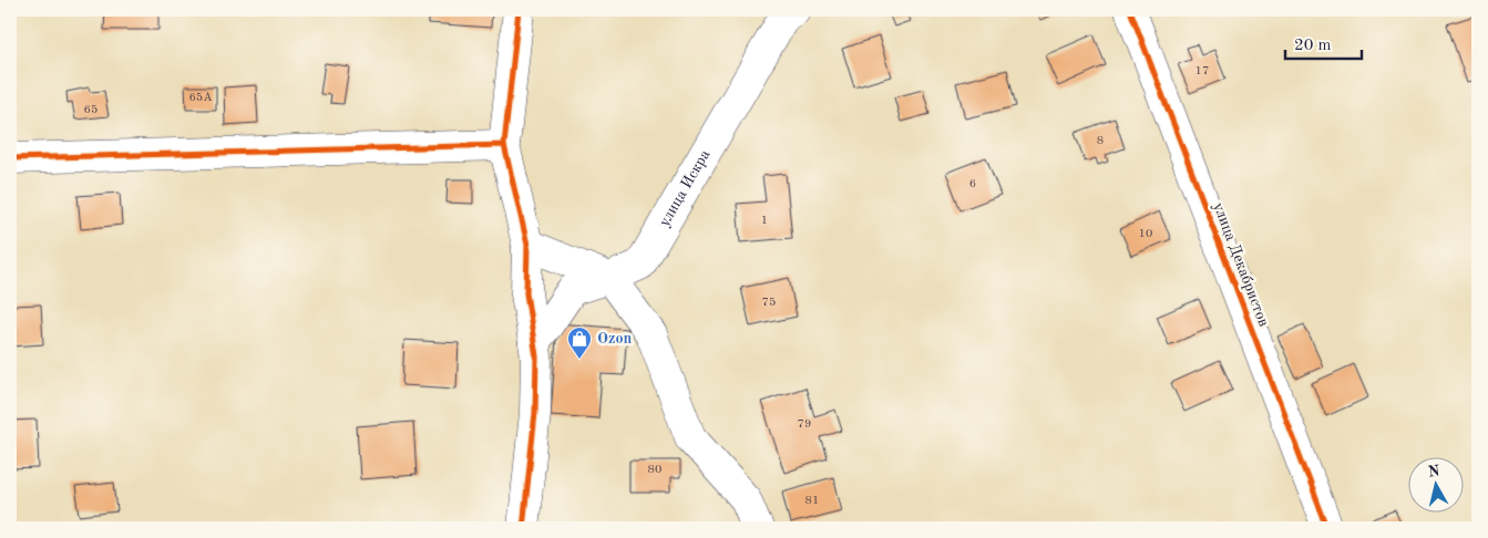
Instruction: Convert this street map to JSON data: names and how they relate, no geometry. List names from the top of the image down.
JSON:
{
  "streets": {
    "street": ["улица Искра", "улица Декабристов"]
  },
  "places": {
    "shop": ["Ozon"]
  },
  "house_numbers": [
    "17",
    "65А",
    "65",
    "8",
    "6",
    "1",
    "10",
    "75",
    "79",
    "80",
    "81"
  ],
  "scale_bar": "20 m",
  "north": "top"
}
